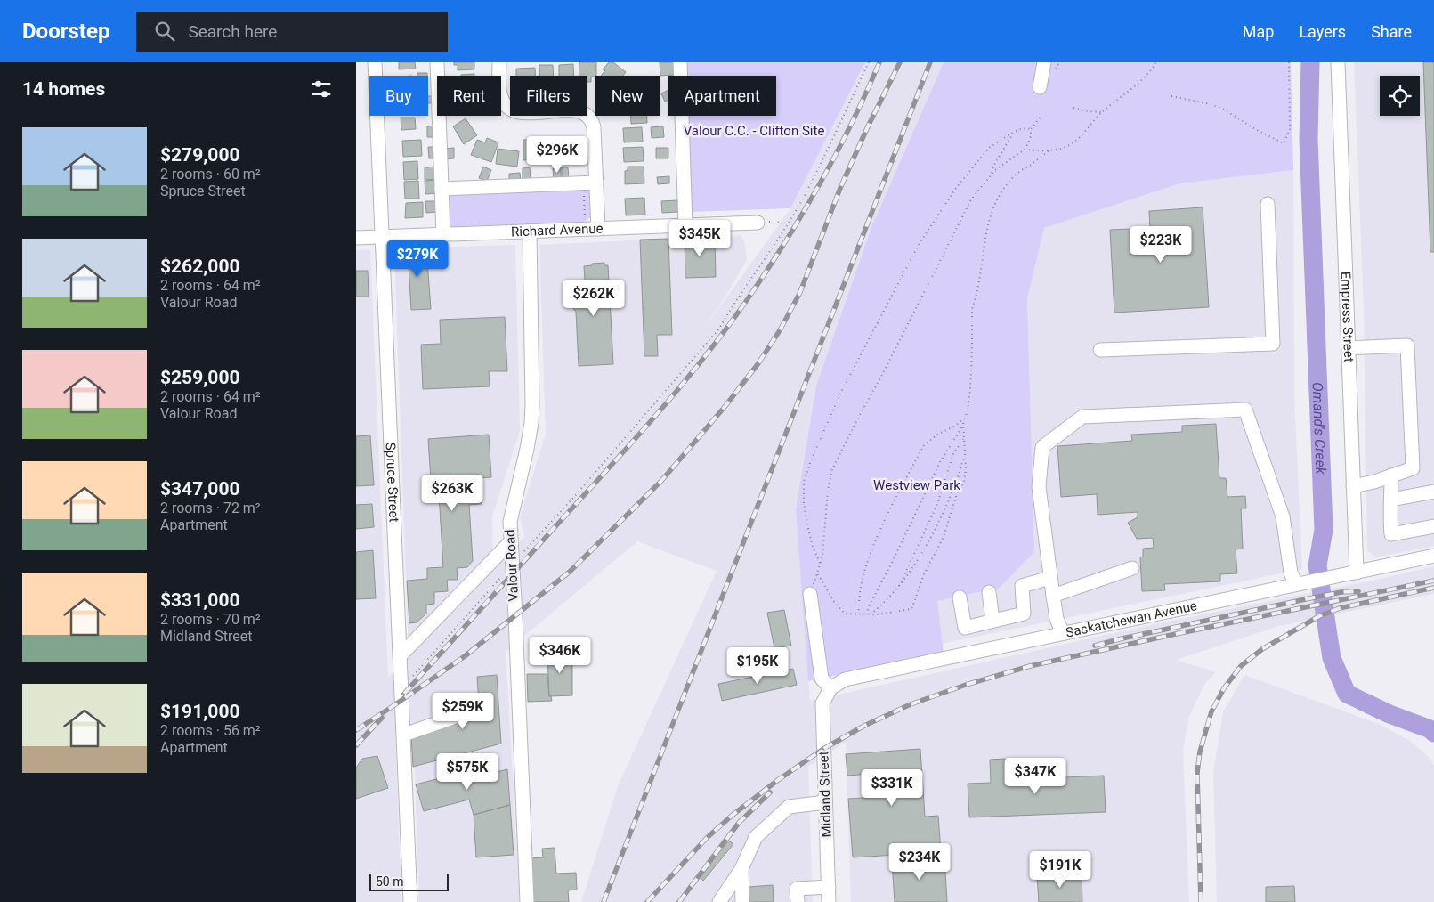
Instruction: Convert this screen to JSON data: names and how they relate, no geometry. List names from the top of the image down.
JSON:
{
  "streets": {
    "street": [
      "Richard Avenue",
      "Empress Street",
      "Spruce Street",
      "Valour Road",
      "Saskatchewan Avenue",
      "Midland Street"
    ]
  },
  "crossings": [
    ["Richard Avenue", "Spruce Street"],
    ["Richard Avenue", "Valour Road"],
    ["Empress Street", "Saskatchewan Avenue"],
    ["Saskatchewan Avenue", "Midland Street"]
  ],
  "water": ["Omand's Creek"],
  "parks": ["Valour C.C. - Clifton Site", "Westview Park"],
  "scale_bar": "50 m",
  "page": {
    "header": "Doorstep",
    "search": "Search here",
    "nav": ["Map", "Layers", "Share"],
    "heading": "14 homes",
    "chip": [
      "Buy",
      "Rent",
      "Filters",
      "New",
      "Apartment"
    ],
    "list": [
      {
        "name": "$279,000",
        "note": "2 rooms · 60 m² · Spruce Street"
      },
      {
        "name": "$262,000",
        "note": "2 rooms · 64 m² · Valour Road"
      },
      {
        "name": "$259,000",
        "note": "2 rooms · 64 m² · Valour Road"
      },
      {
        "name": "$347,000",
        "note": "2 rooms · 72 m² · Apartment"
      },
      {
        "name": "$331,000",
        "note": "2 rooms · 70 m² · Midland Street"
      },
      {
        "name": "$191,000",
        "note": "2 rooms · 56 m² · Apartment"
      }
    ],
    "price": [
      "$296K",
      "$345K",
      "$223K",
      "$279K",
      "$262K",
      "$263K",
      "$346K",
      "$195K",
      "$259K",
      "$575K",
      "$347K",
      "$331K",
      "$234K",
      "$191K"
    ],
    "scale": "50 m"
  }
}
